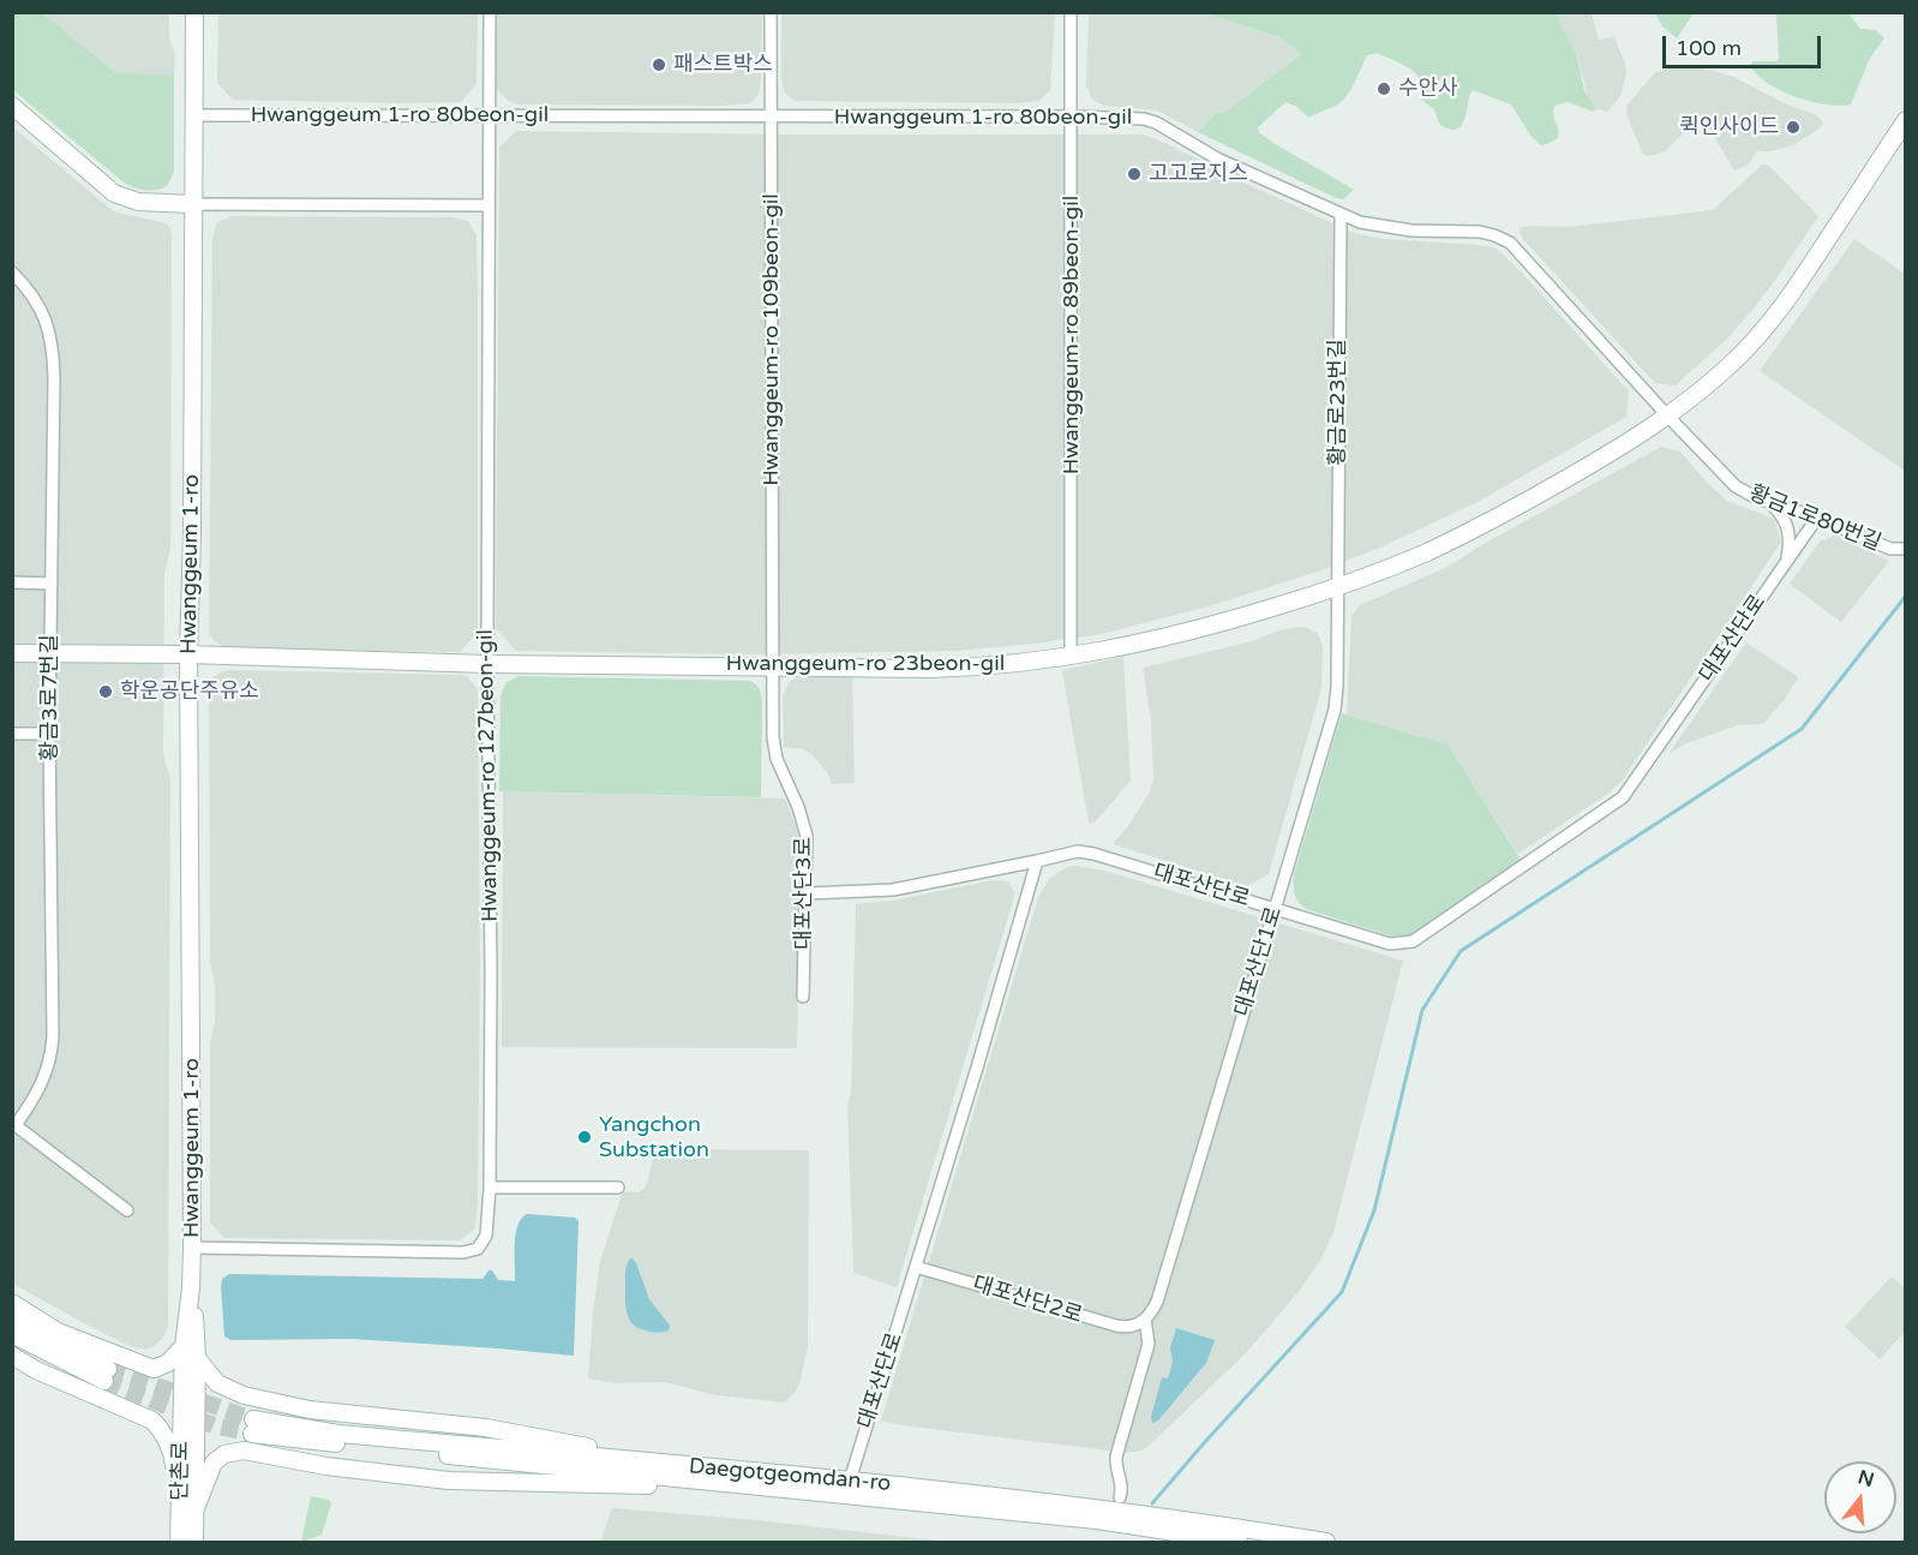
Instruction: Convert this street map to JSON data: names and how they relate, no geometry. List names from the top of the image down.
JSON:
{
  "streets": {
    "main road": [
      "Hwanggeum 1-ro",
      "Hwanggeum-ro 23beon-gil",
      "단촌로",
      "Daegotgeomdan-ro"
    ],
    "street": [
      "Hwanggeum 1-ro 80beon-gil",
      "Hwanggeum-ro 89beon-gil",
      "Hwanggeum-ro 109beon-gil",
      "황금로23번길",
      "황금1로80번길",
      "대포산단로",
      "황금3로7번길",
      "Hwanggeum-ro 127beon-gil",
      "대포산단3로",
      "대포산단1로",
      "대포산단2로"
    ]
  },
  "crossings": [
    ["Hwanggeum 1-ro 80beon-gil", "Hwanggeum-ro 89beon-gil"],
    ["Hwanggeum 1-ro 80beon-gil", "Hwanggeum-ro 109beon-gil"],
    ["Hwanggeum 1-ro 80beon-gil", "황금로23번길"],
    ["Hwanggeum 1-ro 80beon-gil", "황금1로80번길"],
    ["Hwanggeum 1-ro 80beon-gil", "Hwanggeum 1-ro"],
    ["Hwanggeum 1-ro 80beon-gil", "Hwanggeum-ro 23beon-gil"],
    ["Hwanggeum 1-ro 80beon-gil", "Hwanggeum-ro 127beon-gil"],
    ["Hwanggeum-ro 89beon-gil", "Hwanggeum-ro 23beon-gil"],
    ["Hwanggeum-ro 109beon-gil", "Hwanggeum-ro 23beon-gil"],
    ["Hwanggeum-ro 109beon-gil", "대포산단3로"],
    ["황금로23번길", "Hwanggeum-ro 23beon-gil"],
    ["황금로23번길", "대포산단1로"],
    ["황금1로80번길", "대포산단로"],
    ["황금1로80번길", "Hwanggeum-ro 23beon-gil"],
    ["Hwanggeum 1-ro", "Hwanggeum-ro 23beon-gil"],
    ["Hwanggeum 1-ro", "Hwanggeum-ro 127beon-gil"],
    ["Hwanggeum 1-ro", "단촌로"],
    ["대포산단로", "대포산단1로"],
    ["대포산단로", "대포산단2로"],
    ["대포산단로", "Daegotgeomdan-ro"],
    ["Hwanggeum-ro 23beon-gil", "황금3로7번길"],
    ["Hwanggeum-ro 23beon-gil", "Hwanggeum-ro 127beon-gil"],
    ["Hwanggeum-ro 23beon-gil", "대포산단3로"],
    ["Hwanggeum-ro 23beon-gil", "대포산단1로"],
    ["대포산단1로", "대포산단2로"]
  ],
  "places": [
    "패스트박스",
    "수안사",
    "퀵인사이드",
    "고고로지스",
    "학운공단주유소",
    "Yangchon Substation"
  ],
  "scale_bar": "100 m",
  "north": "top"
}
